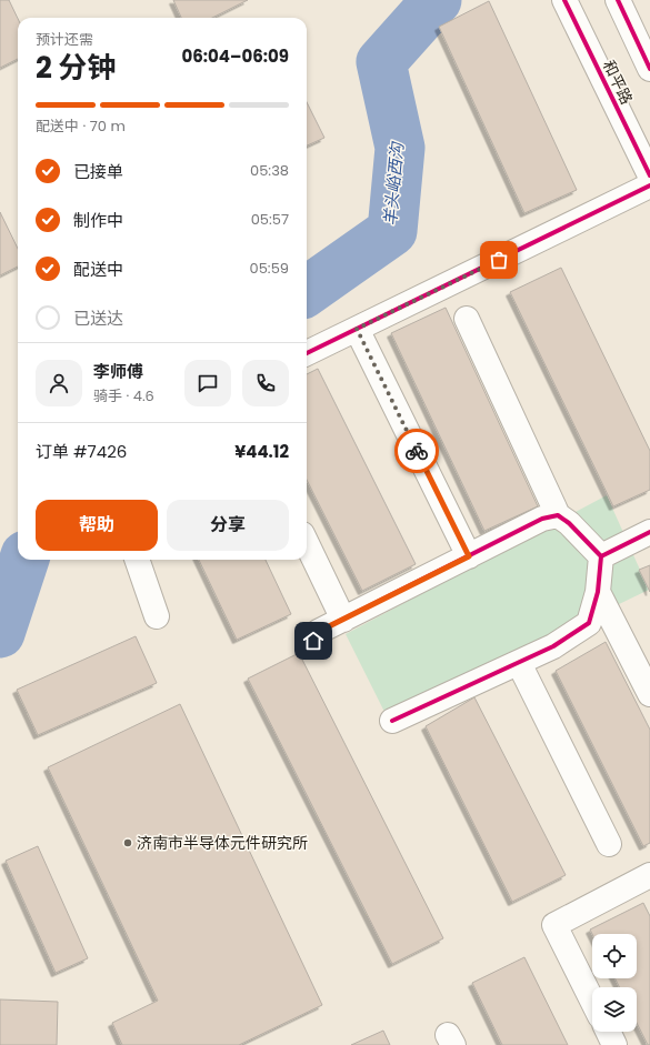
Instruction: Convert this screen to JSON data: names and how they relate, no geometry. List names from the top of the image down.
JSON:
{
  "streets": {
    "street": ["和平路"]
  },
  "water": ["羊头峪西沟"],
  "places": ["济南市半导体元件研究所"],
  "page": {
    "heading": ["2 分钟", "预计还需", "06:04–06:09"],
    "panel": [
      "李师傅",
      "骑手 · 4.6",
      "订单 #7426",
      "¥44.12"
    ],
    "bar": "配送中 · 70 m",
    "list": [
      ["已接单", "05:38"],
      ["制作中", "05:57"],
      ["配送中", "05:59"],
      "已送达"
    ],
    "buttons": ["帮助", "分享"]
  }
}
